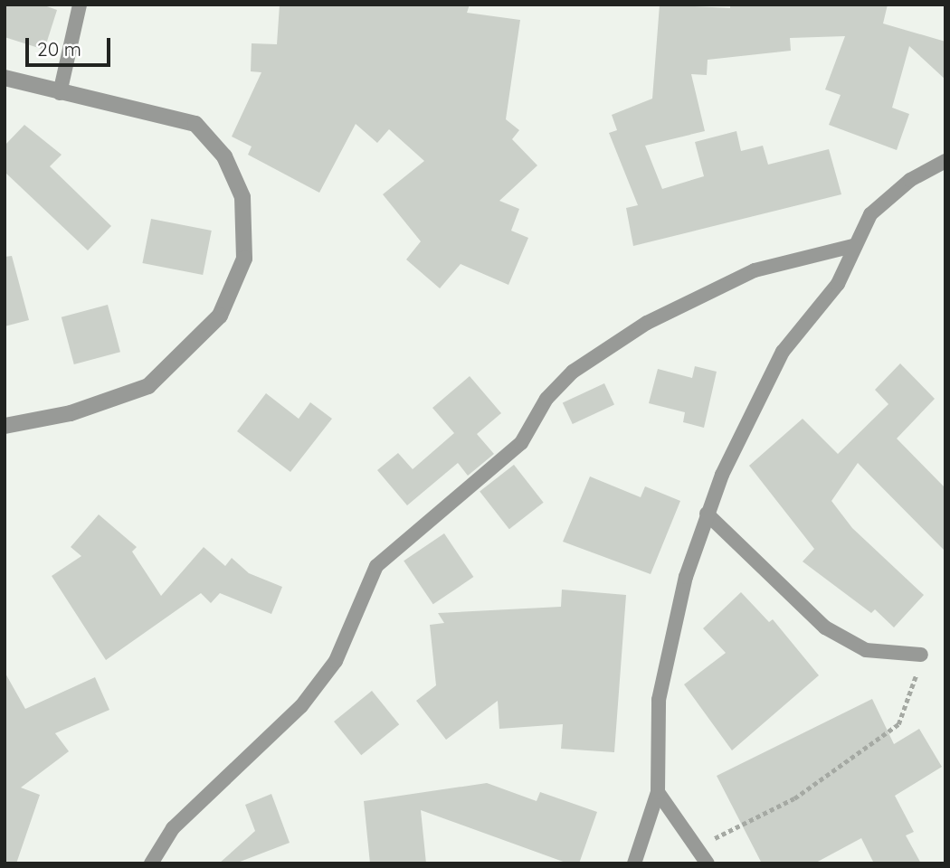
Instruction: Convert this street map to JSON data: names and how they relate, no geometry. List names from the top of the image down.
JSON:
{
  "scale_bar": "20 m"
}
